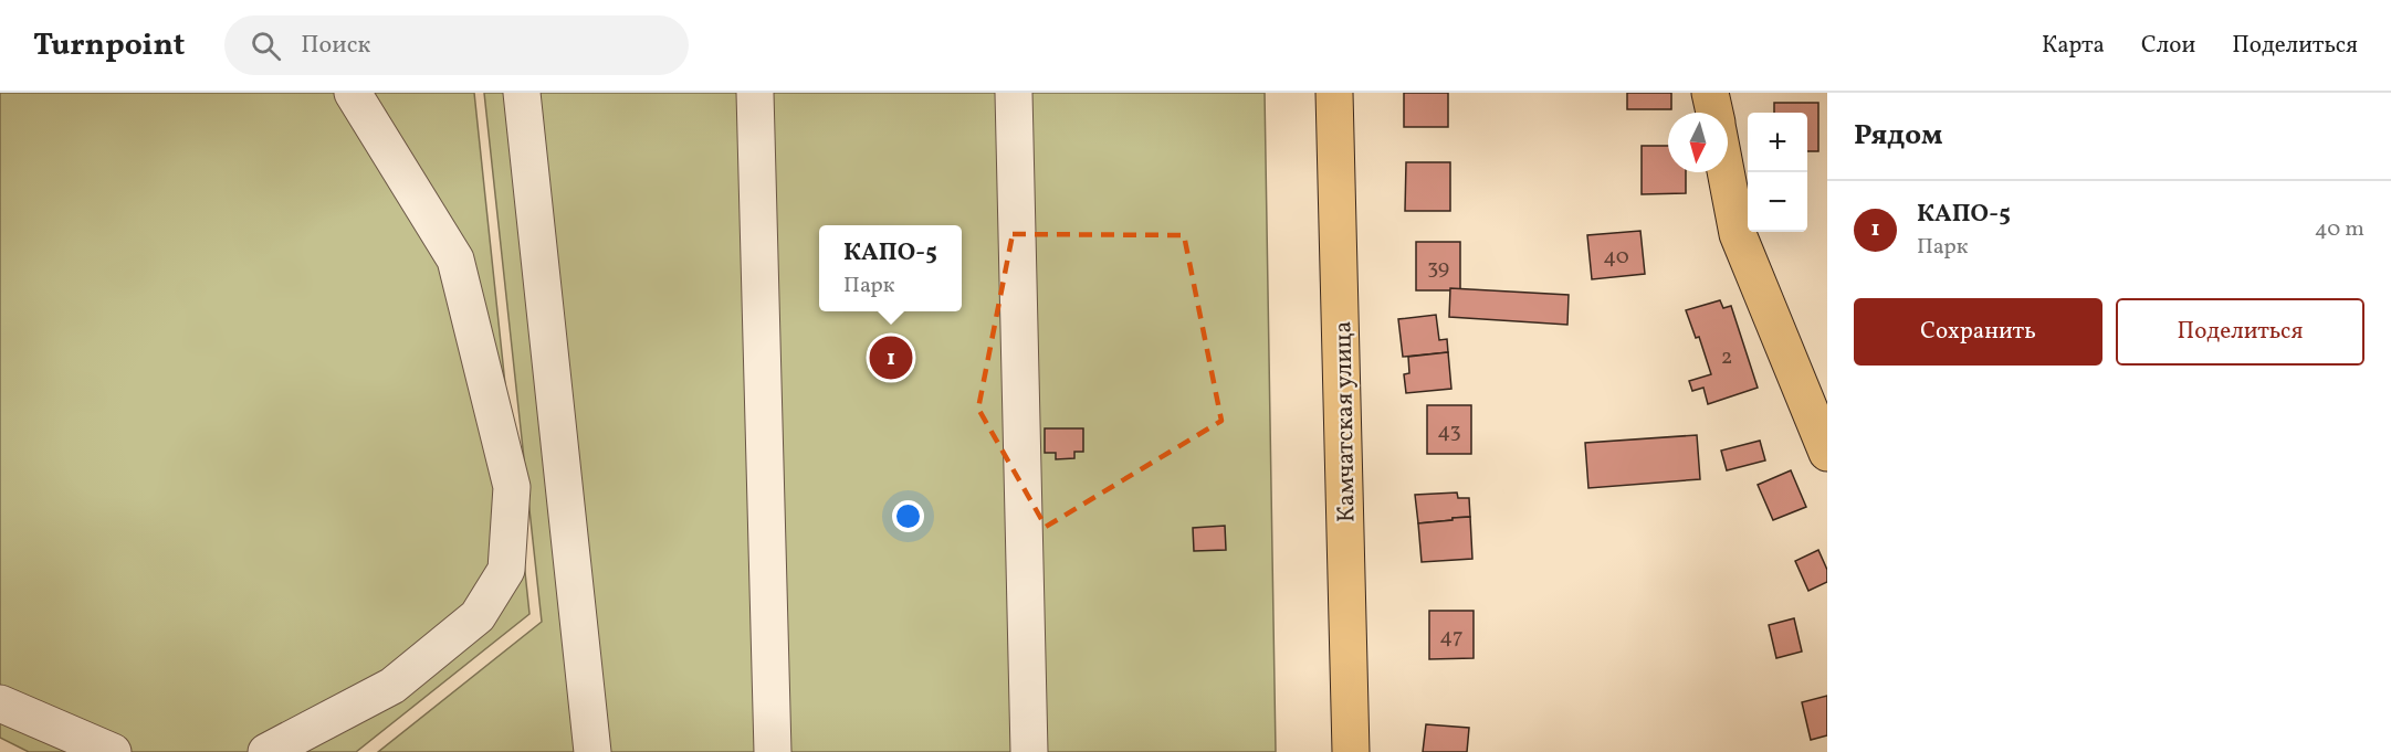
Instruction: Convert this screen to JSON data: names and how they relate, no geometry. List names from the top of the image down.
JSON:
{
  "streets": {
    "main road": ["Камчатская улица"]
  },
  "house_numbers": [
    "40",
    "39",
    "2",
    "43",
    "47"
  ],
  "north": "bottom",
  "page": {
    "header": "Turnpoint",
    "search": "Поиск",
    "nav": ["Карта", "Слои", "Поделиться"],
    "heading": "Рядом",
    "map_buttons": ["+", "−"],
    "list": [
      {
        "mark": "1",
        "name": "КАПО-5",
        "note": "Парк",
        "value": "40 m"
      }
    ],
    "popup": ["КАПО-5", "Парк"],
    "buttons": ["Сохранить", "Поделиться"],
    "pins": "1"
  }
}
